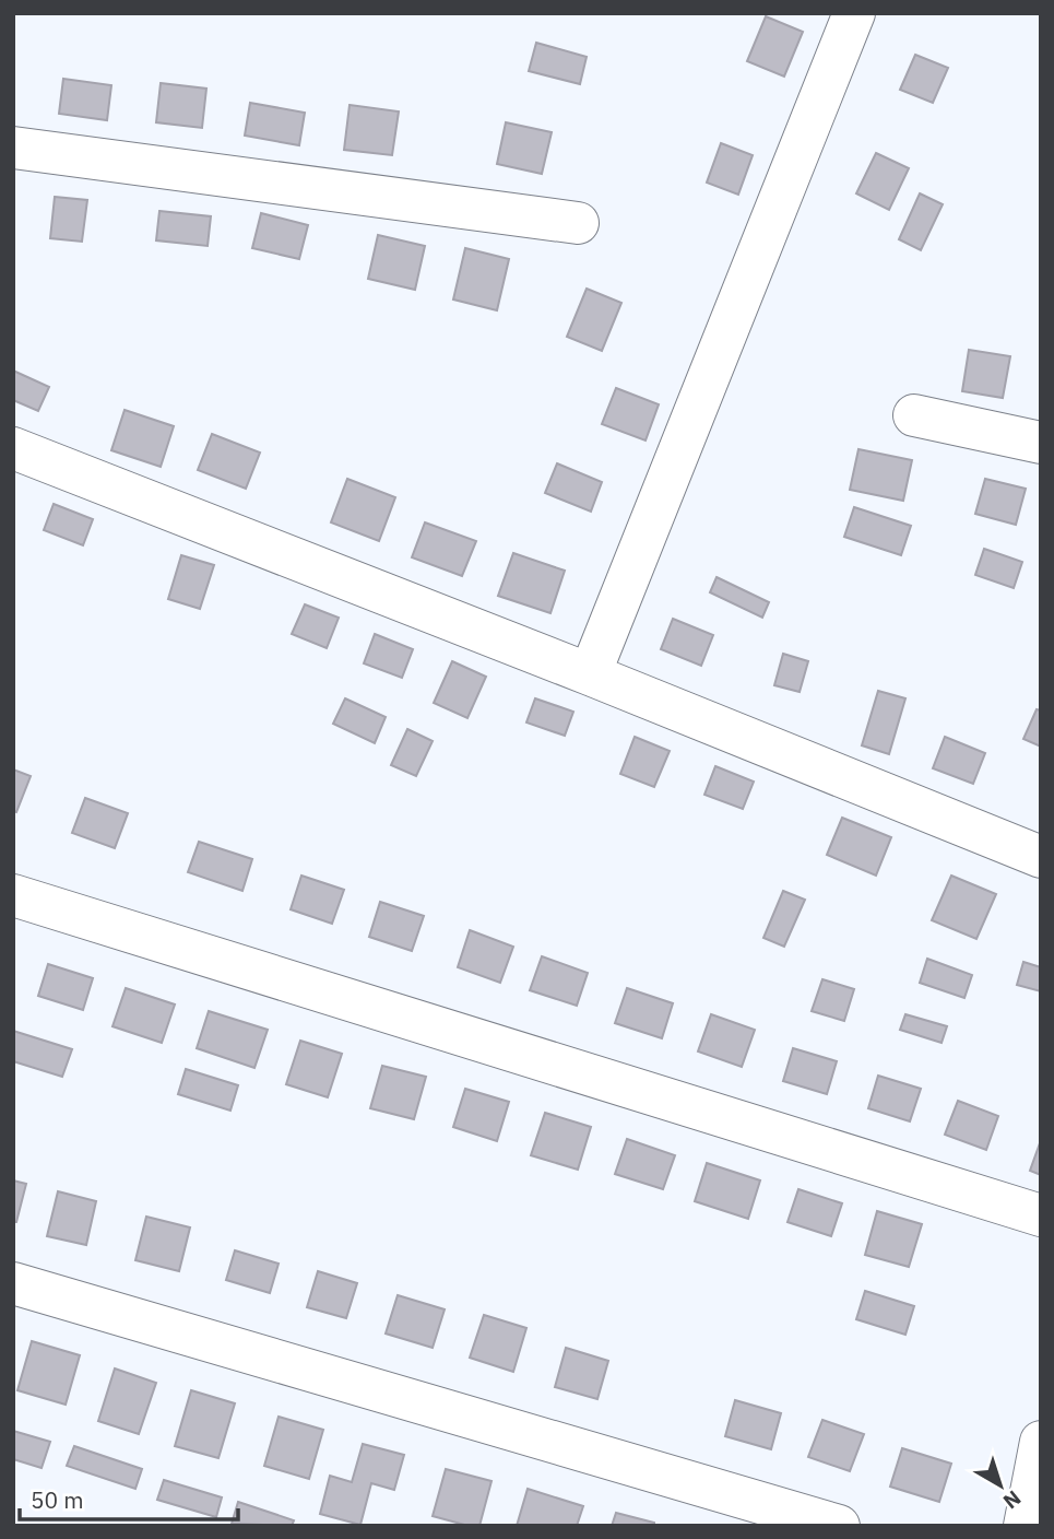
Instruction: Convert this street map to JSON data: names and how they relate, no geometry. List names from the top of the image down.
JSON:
{
  "scale_bar": "50 m",
  "north": "bottom right"
}
